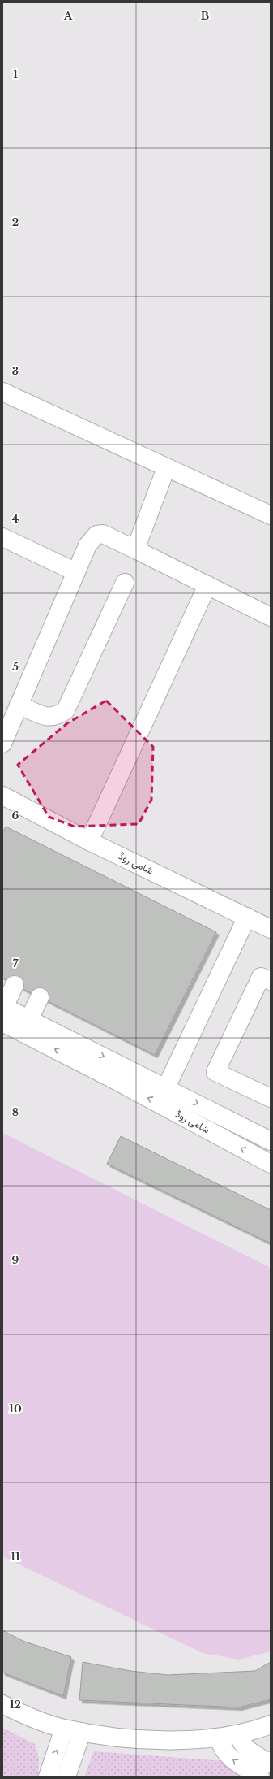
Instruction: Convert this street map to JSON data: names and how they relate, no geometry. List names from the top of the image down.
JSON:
{
  "streets": {
    "street": ["شامی روڈ"]
  },
  "grid": {
    "columns": ["A", "B"],
    "rows": [
      "1",
      "2",
      "3",
      "4",
      "5",
      "6",
      "7",
      "8",
      "9",
      "10",
      "11",
      "12"
    ]
  }
}
